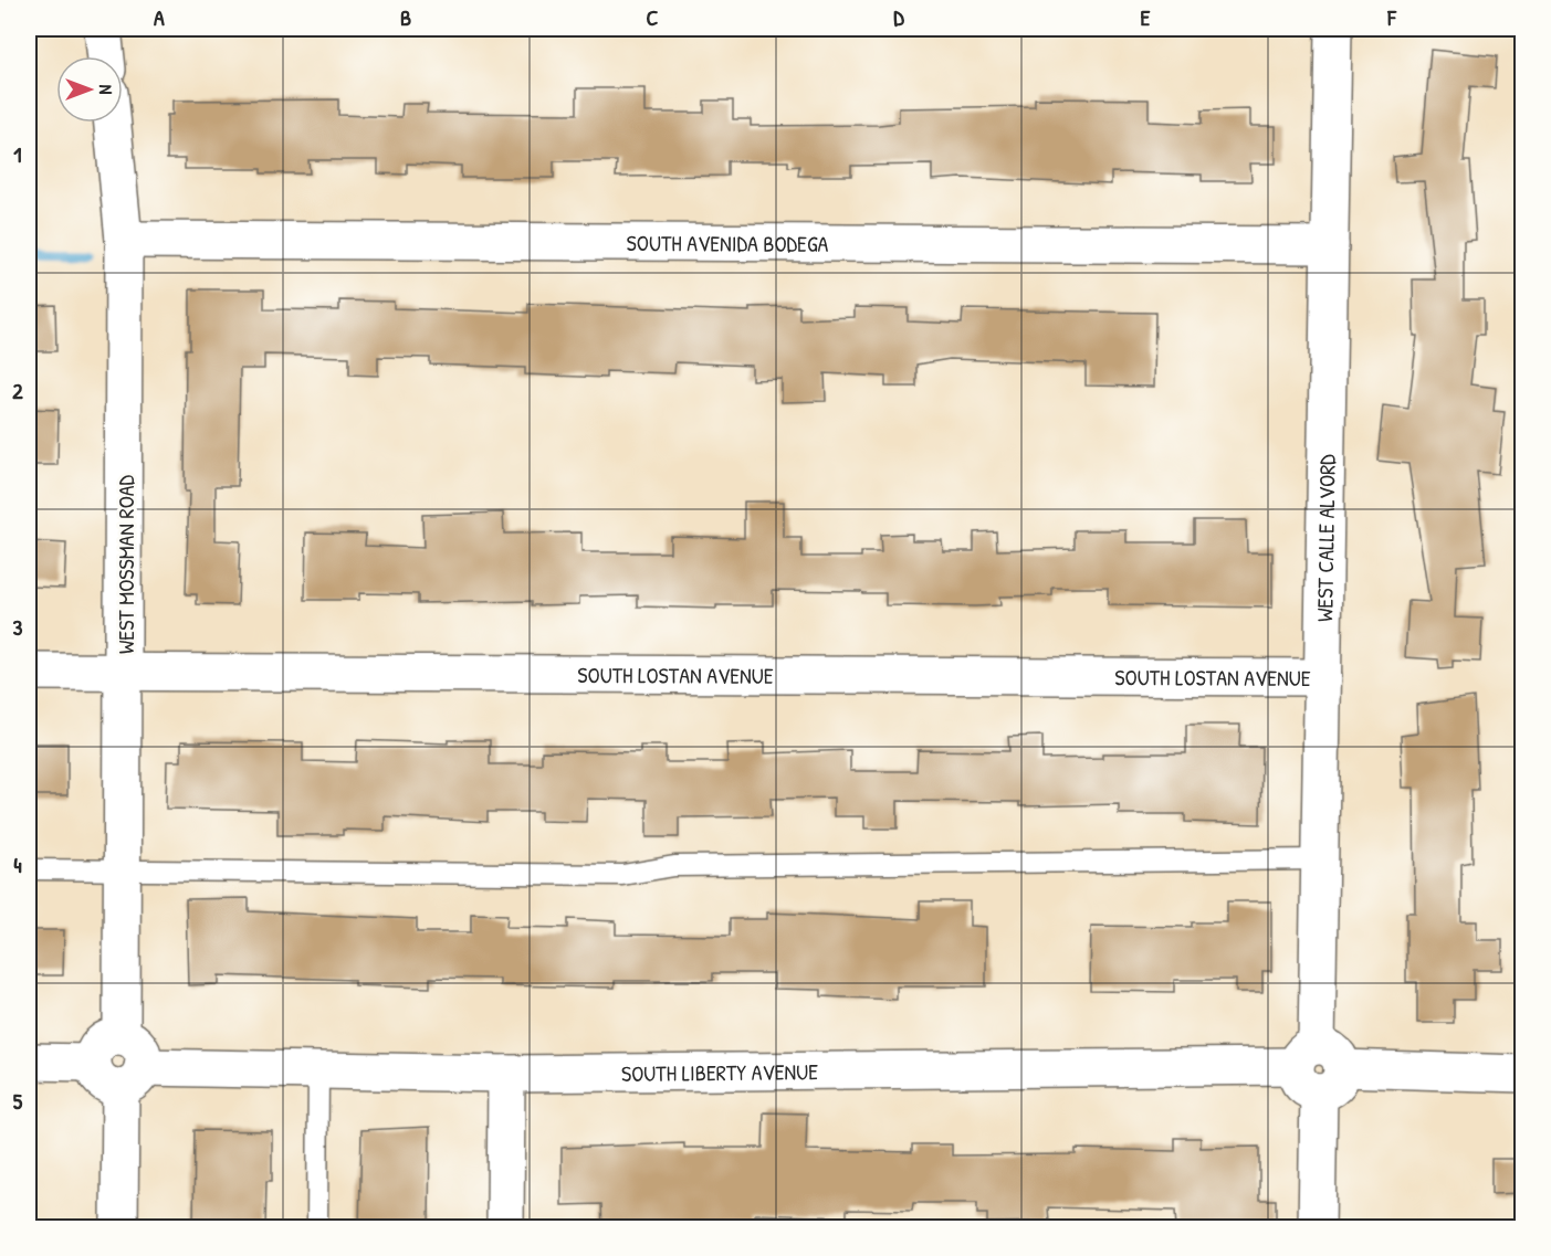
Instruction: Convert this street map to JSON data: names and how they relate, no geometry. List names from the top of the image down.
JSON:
{
  "streets": {
    "street": [
      "SOUTH AVENIDA BODEGA",
      "WEST CALLE ALVORD",
      "WEST MOSSMAN ROAD",
      "SOUTH LOSTAN AVENUE",
      "SOUTH LIBERTY AVENUE"
    ]
  },
  "crossings": [
    ["SOUTH AVENIDA BODEGA", "WEST CALLE ALVORD"],
    ["SOUTH AVENIDA BODEGA", "WEST MOSSMAN ROAD"],
    ["WEST CALLE ALVORD", "SOUTH LOSTAN AVENUE"],
    ["WEST CALLE ALVORD", "SOUTH LIBERTY AVENUE"],
    ["WEST MOSSMAN ROAD", "SOUTH LOSTAN AVENUE"],
    ["WEST MOSSMAN ROAD", "SOUTH LIBERTY AVENUE"]
  ],
  "north": "right",
  "grid": {
    "columns": [
      "A",
      "B",
      "C",
      "D",
      "E",
      "F"
    ],
    "rows": [
      "1",
      "2",
      "3",
      "4",
      "5"
    ]
  }
}
